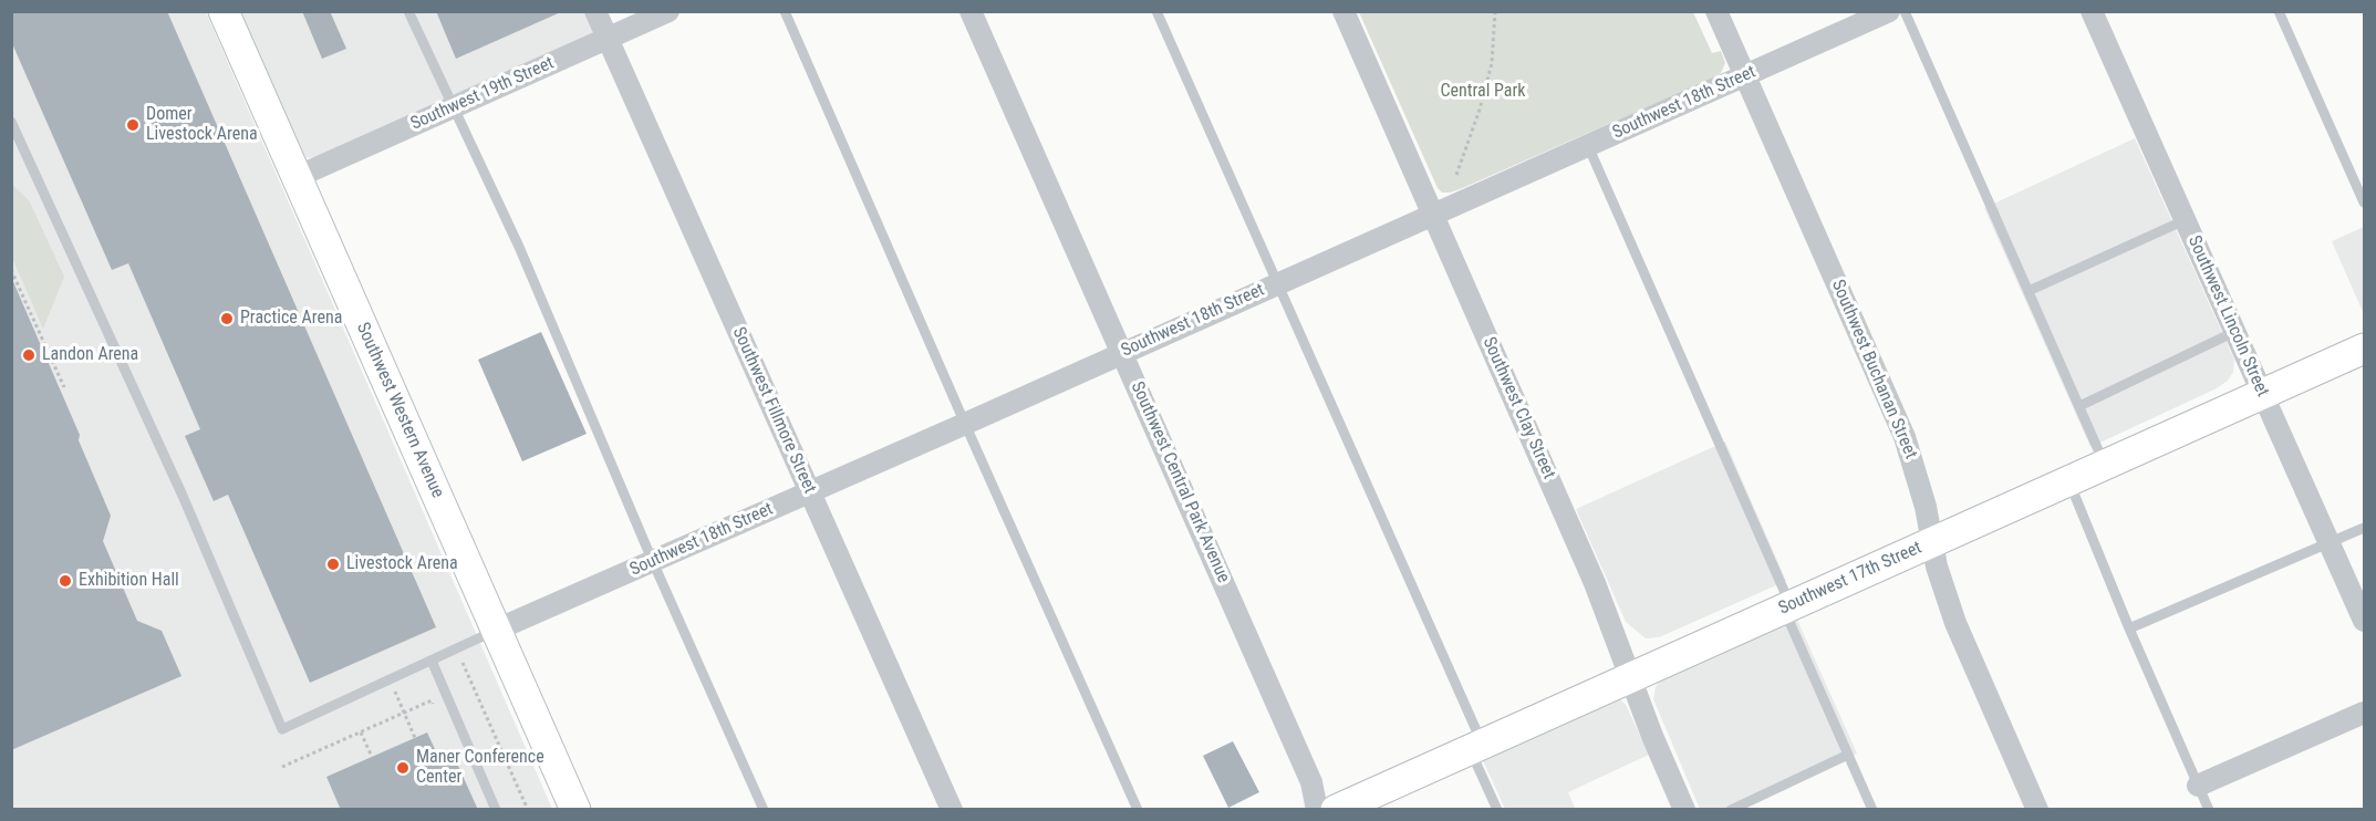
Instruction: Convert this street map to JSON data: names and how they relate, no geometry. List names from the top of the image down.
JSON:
{
  "streets": {
    "main road": ["Southwest Western Avenue", "Southwest 17th Street"],
    "street": [
      "Southwest 19th Street",
      "Southwest 18th Street",
      "Southwest Lincoln Street",
      "Southwest Buchanan Street",
      "Southwest Clay Street",
      "Southwest Fillmore Street",
      "Southwest Central Park Avenue"
    ]
  },
  "crossings": [
    ["Southwest 19th Street", "Southwest Western Avenue"],
    ["Southwest 19th Street", "Southwest Fillmore Street"],
    ["Southwest 18th Street", "Southwest Buchanan Street"],
    ["Southwest 18th Street", "Southwest Clay Street"],
    ["Southwest 18th Street", "Southwest Western Avenue"],
    ["Southwest 18th Street", "Southwest Fillmore Street"],
    ["Southwest 18th Street", "Southwest Central Park Avenue"],
    ["Southwest Lincoln Street", "Southwest 17th Street"],
    ["Southwest Buchanan Street", "Southwest 17th Street"],
    ["Southwest Clay Street", "Southwest 17th Street"]
  ],
  "parks": ["Central Park"],
  "places": [
    "Domer Livestock Arena",
    "Practice Arena",
    "Landon Arena",
    "Livestock Arena",
    "Exhibition Hall",
    "Maner Conference Center"
  ]
}
